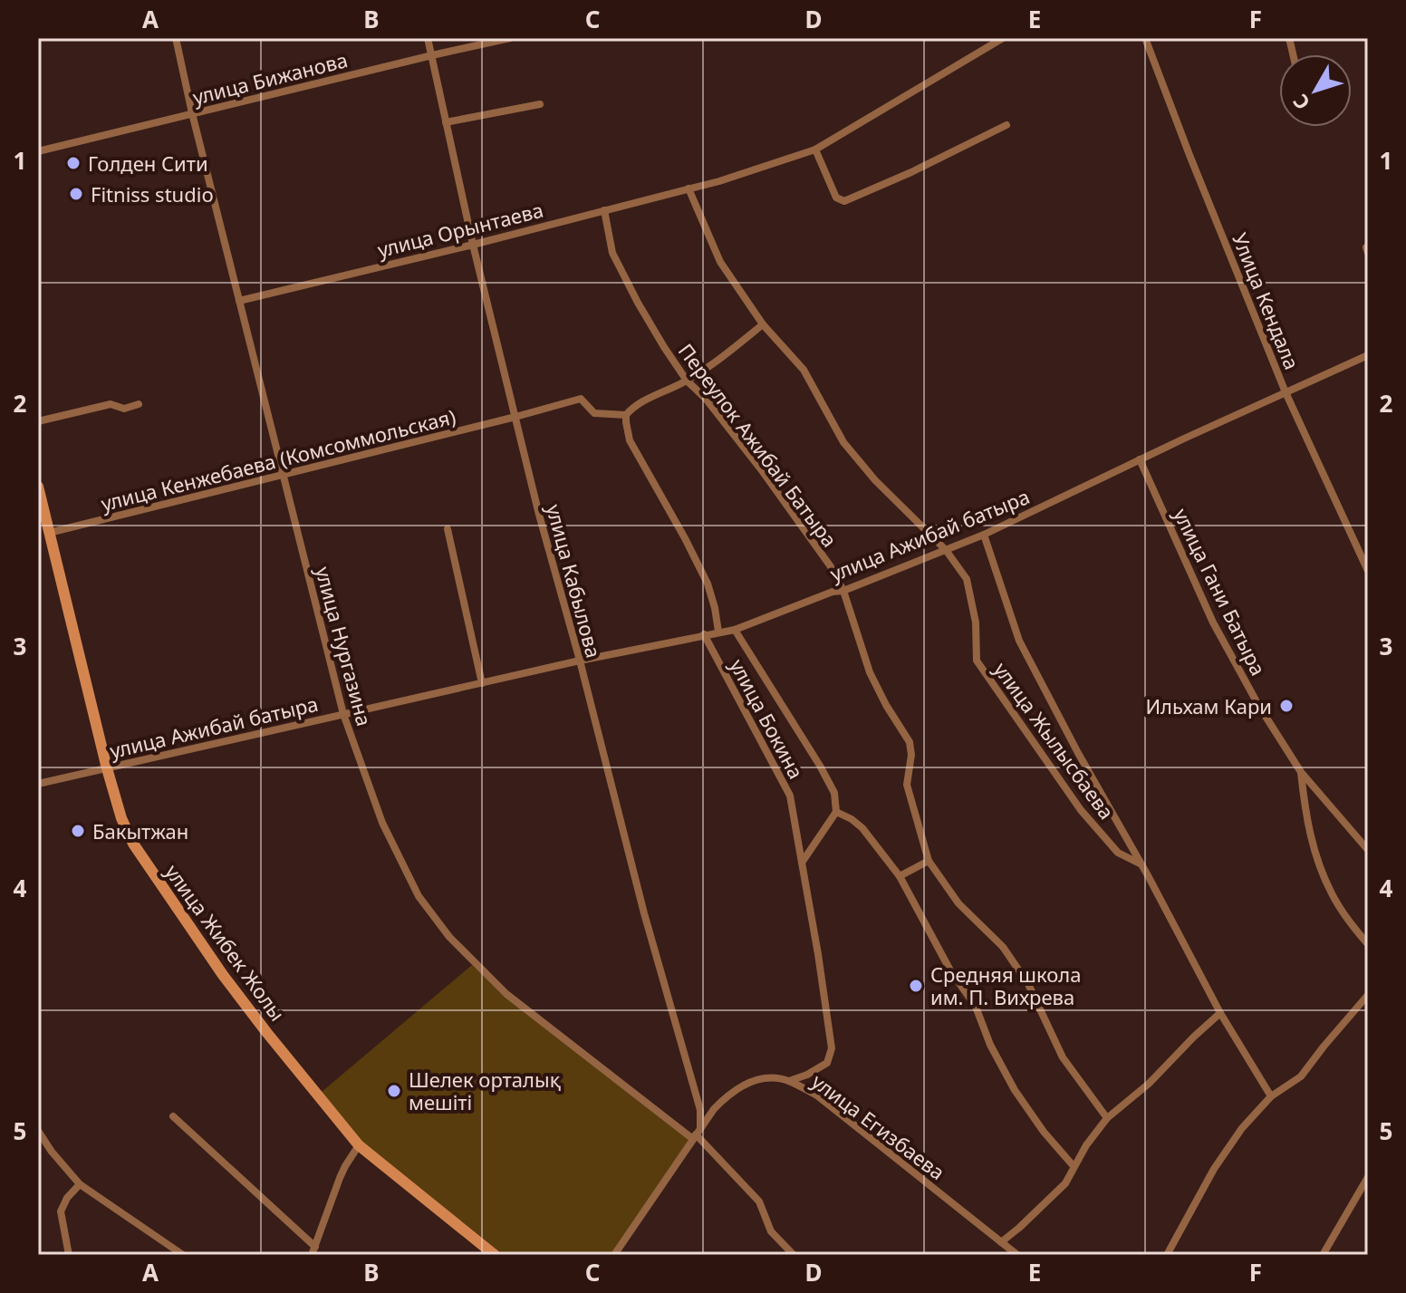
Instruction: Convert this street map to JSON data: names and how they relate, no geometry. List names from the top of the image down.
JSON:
{
  "streets": {
    "main road": ["улица Жибек Жолы"],
    "street": [
      "улица Бижанова",
      "улица Орынтаева",
      "Улица Кендала",
      "Переулок Ажибай Батыра",
      "улица Кенжебаева (Комсоммольская)",
      "улица Ажибай батыра",
      "улица Кабылова",
      "улица Гани Батыра",
      "улица Нургазина",
      "улица Бокина",
      "улица Жылысбаева",
      "улица Егизбаева"
    ]
  },
  "crossings": [
    ["улица Бижанова", "улица Кабылова"],
    ["улица Бижанова", "улица Нургазина"],
    ["улица Орынтаева", "Переулок Ажибай Батыра"],
    ["улица Орынтаева", "улица Кабылова"],
    ["улица Орынтаева", "улица Нургазина"],
    ["улица Орынтаева", "улица Жылысбаева"],
    ["Улица Кендала", "улица Ажибай батыра"],
    ["Переулок Ажибай Батыра", "улица Ажибай батыра"],
    ["улица Кенжебаева (Комсоммольская)", "улица Кабылова"],
    ["улица Кенжебаева (Комсоммольская)", "улица Нургазина"],
    ["улица Кенжебаева (Комсоммольская)", "улица Жибек Жолы"],
    ["улица Ажибай батыра", "улица Кабылова"],
    ["улица Ажибай батыра", "улица Гани Батыра"],
    ["улица Ажибай батыра", "улица Нургазина"],
    ["улица Ажибай батыра", "улица Бокина"],
    ["улица Ажибай батыра", "улица Жылысбаева"],
    ["улица Ажибай батыра", "улица Жибек Жолы"],
    ["улица Кабылова", "улица Нургазина"],
    ["улица Кабылова", "улица Егизбаева"],
    ["улица Нургазина", "улица Егизбаева"],
    ["улица Бокина", "улица Егизбаева"]
  ],
  "places": [
    "Голден Сити",
    "Fitniss studio",
    "Ильхам Кари",
    "Бакытжан",
    "Средняя школа им. П. Вихрева",
    "Шелек орталық мешіті"
  ],
  "north": "bottom left",
  "grid": {
    "columns": [
      "A",
      "B",
      "C",
      "D",
      "E",
      "F"
    ],
    "rows": [
      "1",
      "2",
      "3",
      "4",
      "5"
    ]
  }
}
